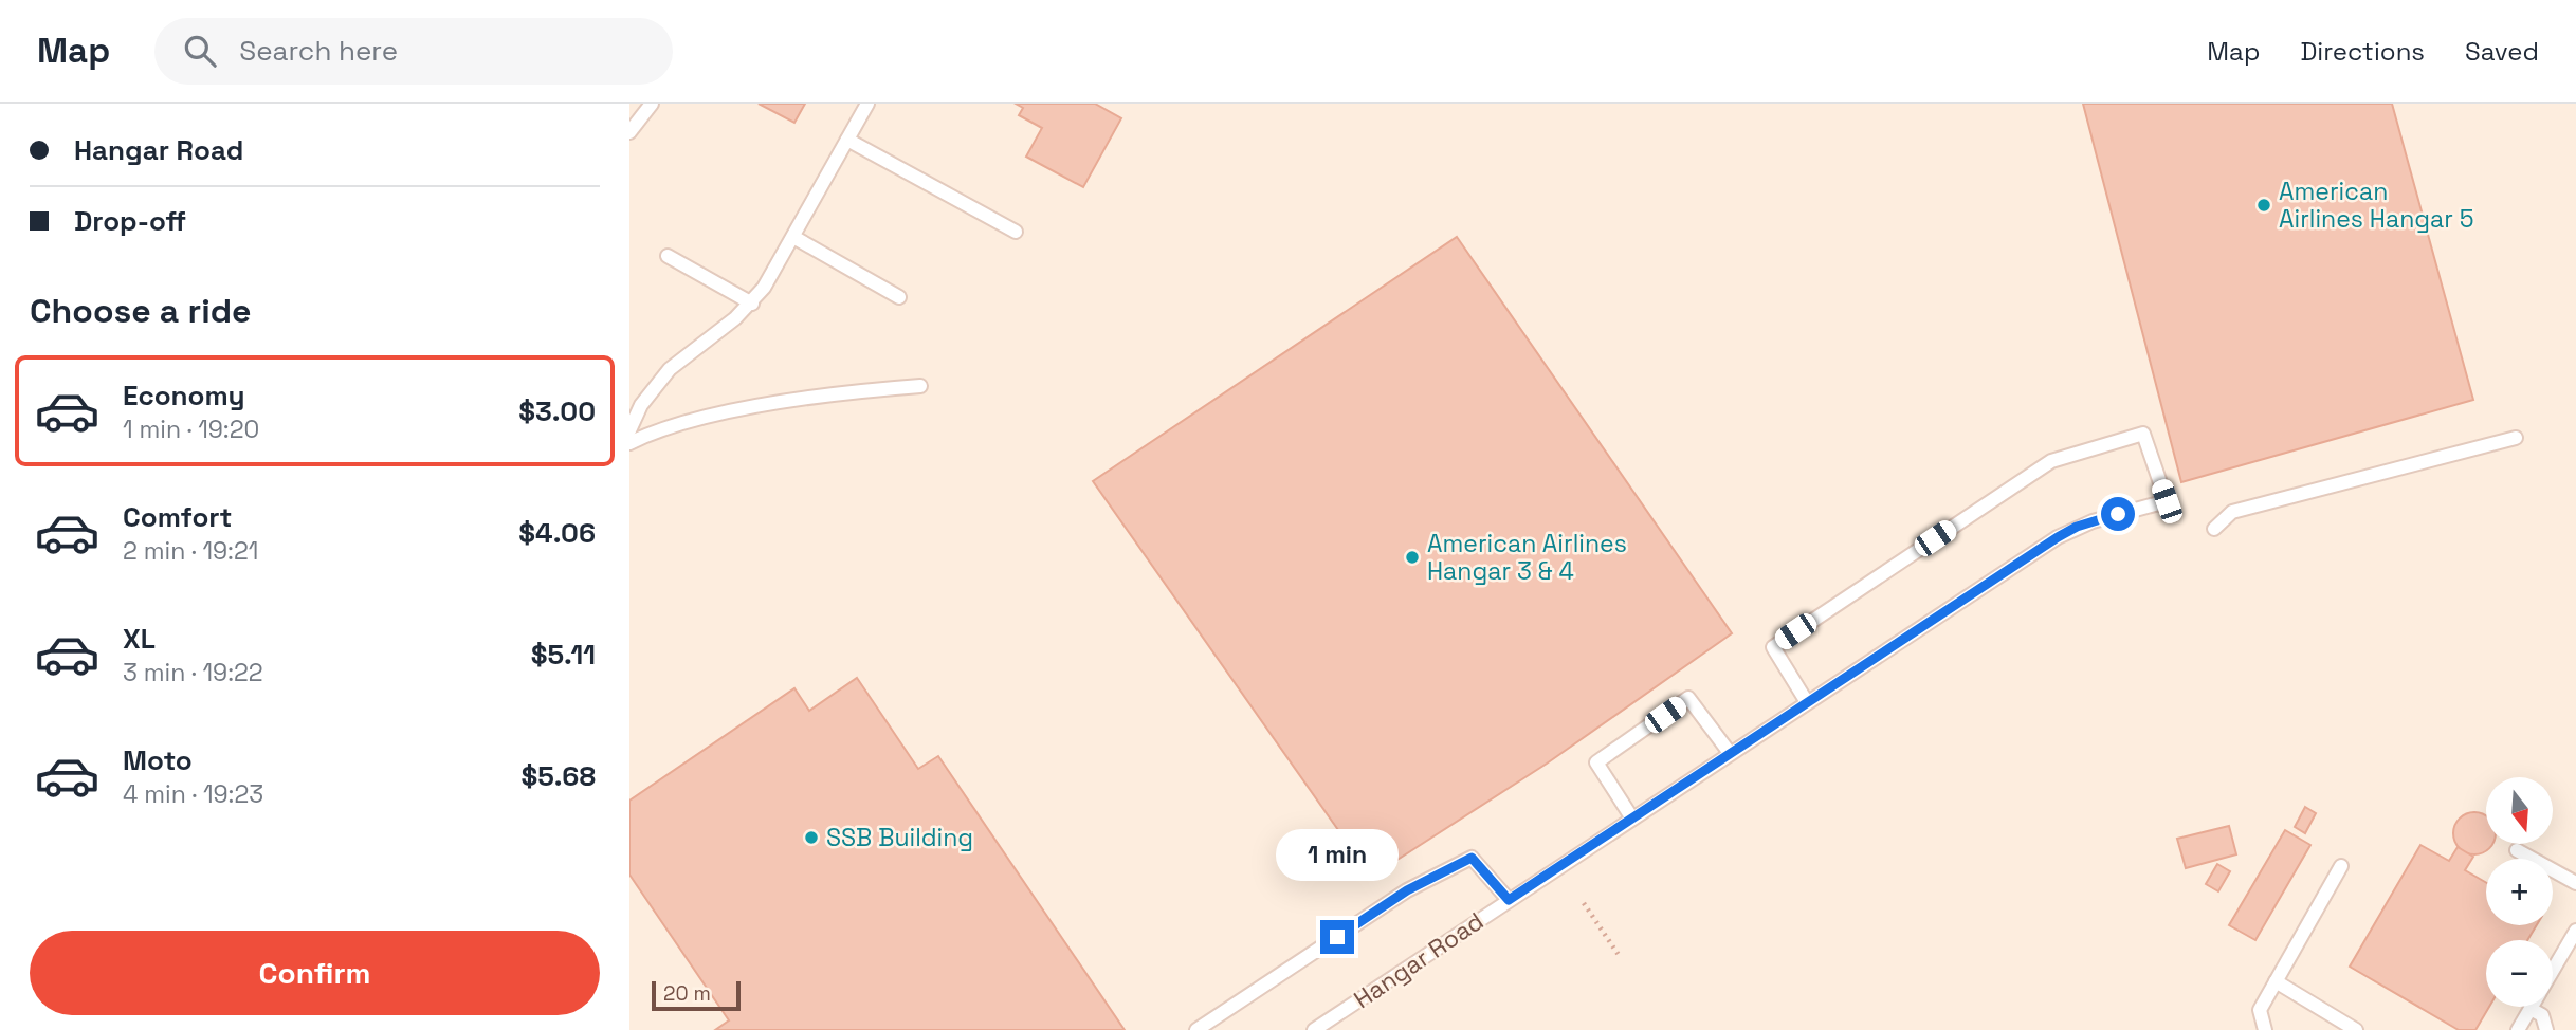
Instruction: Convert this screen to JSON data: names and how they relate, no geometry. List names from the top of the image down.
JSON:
{
  "streets": {
    "lane": ["Hangar Road"]
  },
  "places": ["American Airlines Hangar 5", "American Airlines Hangar 3 & 4", "SSB Building"],
  "scale_bar": "20 m",
  "north": "bottom",
  "page": {
    "header": "Map",
    "search": "Search here",
    "nav": ["Map", "Directions", "Saved"],
    "banner": ["Hangar Road", "Drop-off"],
    "heading": "Choose a ride",
    "list": [
      {
        "name": "Economy",
        "note": "1 min · 19:20",
        "value": "$3.00"
      },
      {
        "name": "Comfort",
        "note": "2 min · 19:21",
        "value": "$4.06"
      },
      {
        "name": "XL",
        "note": "3 min · 19:22",
        "value": "$5.11"
      },
      {
        "name": "Moto",
        "note": "4 min · 19:23",
        "value": "$5.68"
      }
    ],
    "map_buttons": ["+", "−"],
    "bubble": "1 min",
    "buttons": "Confirm",
    "scale": "20 m"
  }
}
